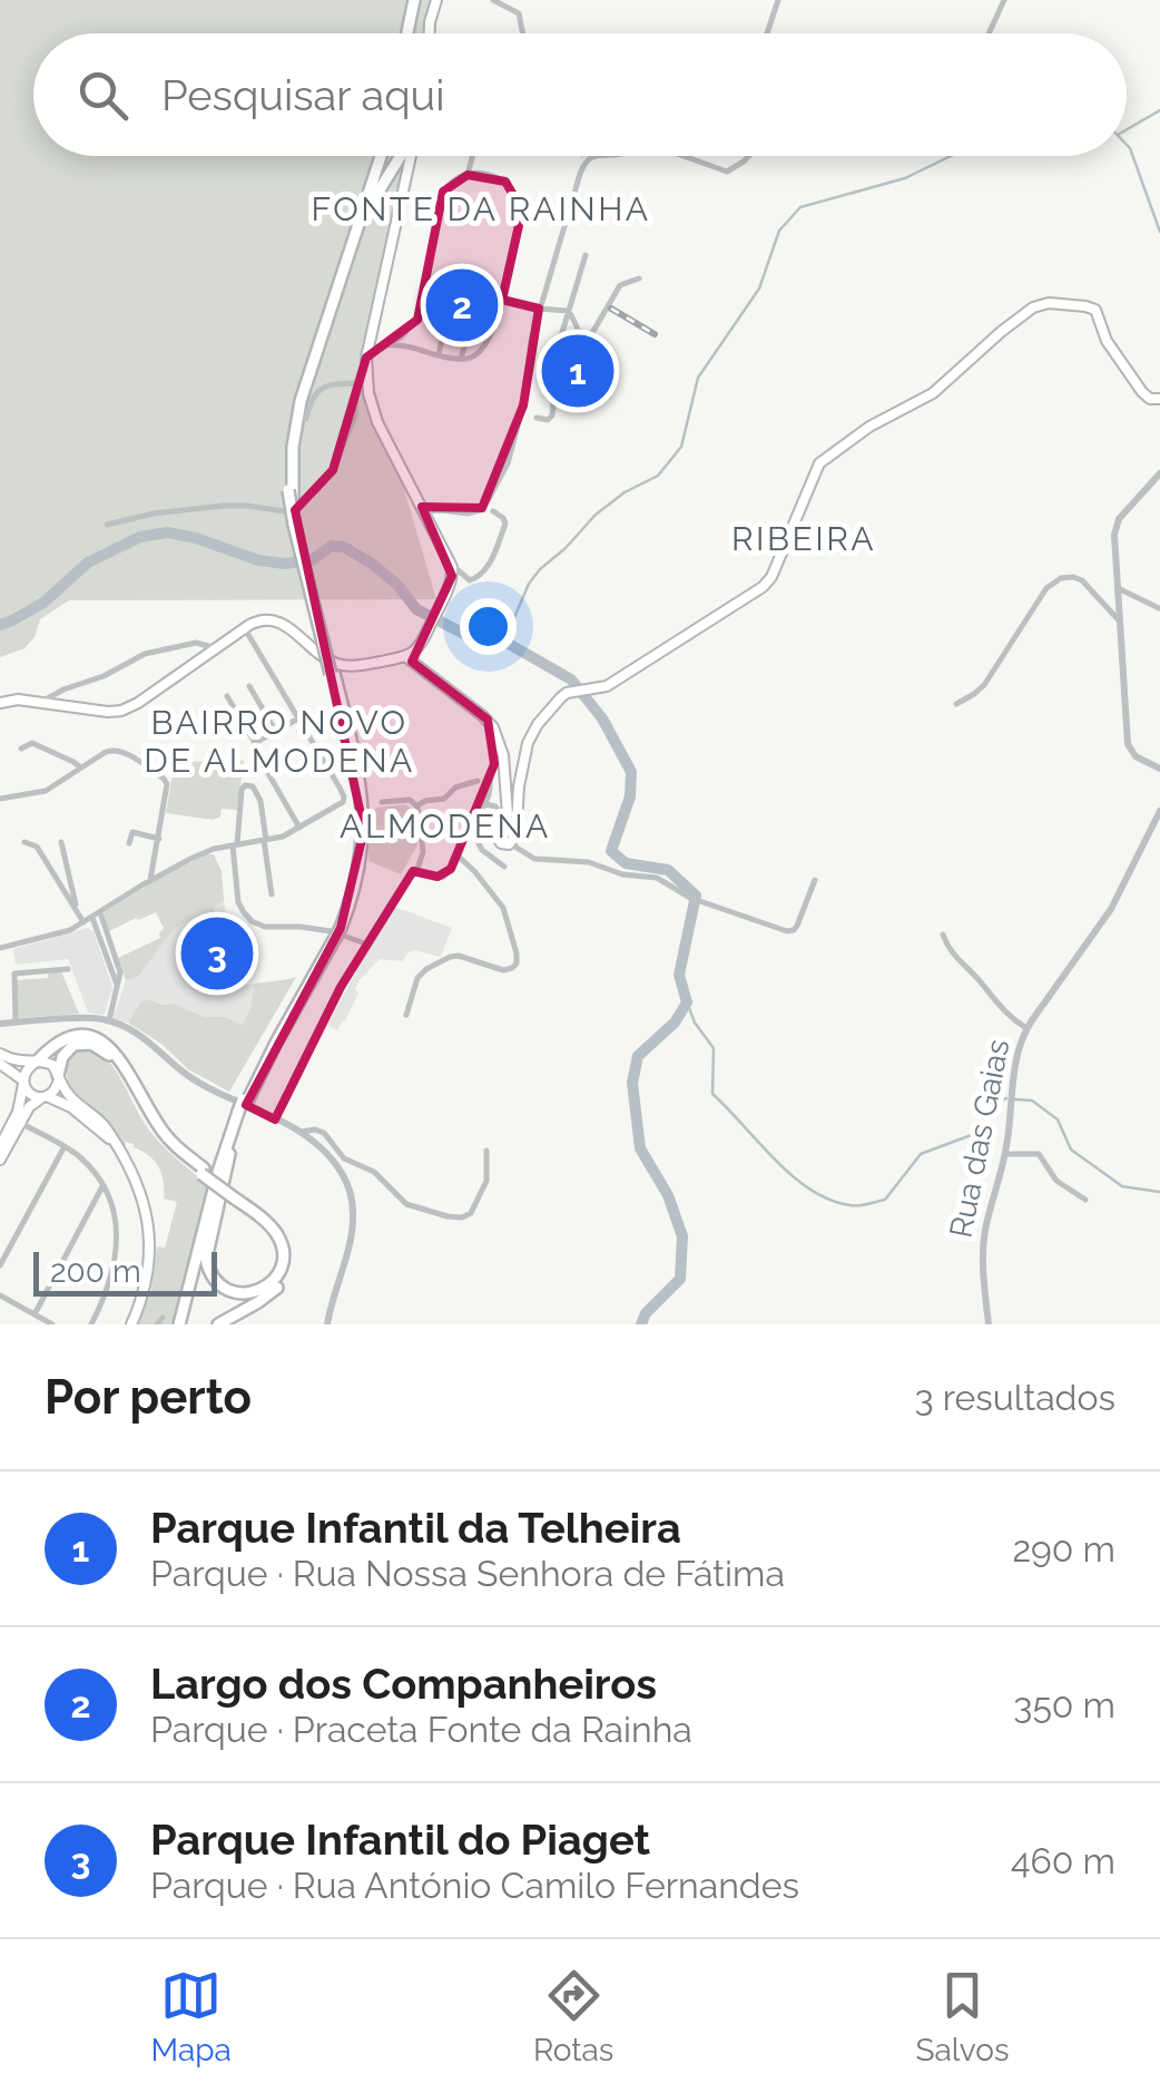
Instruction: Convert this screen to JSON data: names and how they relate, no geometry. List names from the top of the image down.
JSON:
{
  "streets": {
    "street": ["Rua das Gaias"]
  },
  "districts": [
    "FONTE DA RAINHA",
    "RIBEIRA",
    "BAIRRO NOVO DE ALMODENA",
    "ALMODENA"
  ],
  "scale_bar": "200 m",
  "page": {
    "search": "Pesquisar aqui",
    "pins": ["2", "1", "3"],
    "scale": "200 m",
    "heading": ["Por perto", "3 resultados"],
    "list": [
      {
        "mark": "1",
        "name": "Parque Infantil da Telheira",
        "note": "Parque · Rua Nossa Senhora de Fátima",
        "value": "290 m"
      },
      {
        "mark": "2",
        "name": "Largo dos Companheiros",
        "note": "Parque · Praceta Fonte da Rainha",
        "value": "350 m"
      },
      {
        "mark": "3",
        "name": "Parque Infantil do Piaget",
        "note": "Parque · Rua António Camilo Fernandes",
        "value": "460 m"
      }
    ],
    "nav": ["Mapa", "Rotas", "Salvos"]
  }
}
